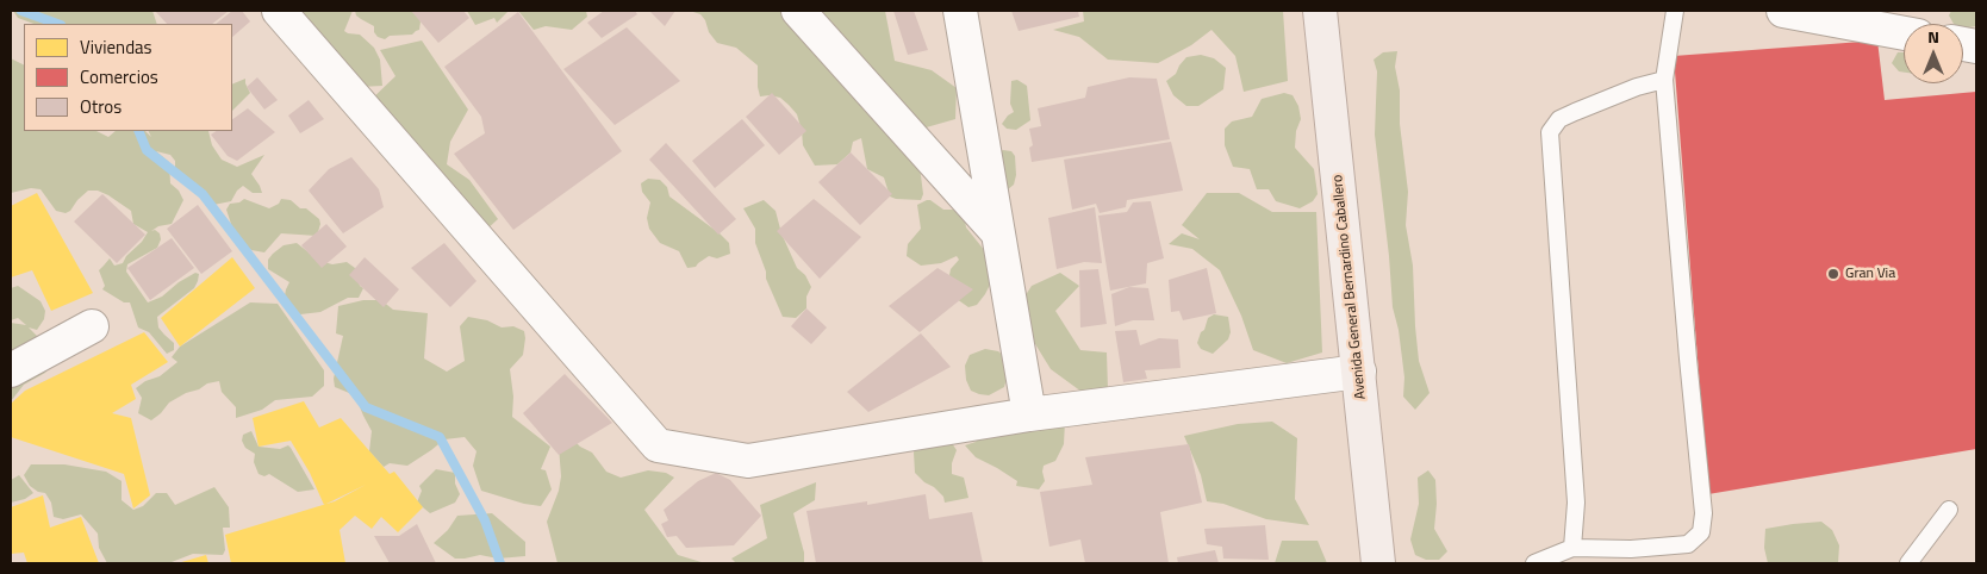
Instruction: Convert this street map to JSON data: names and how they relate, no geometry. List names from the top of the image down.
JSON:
{
  "streets": {
    "main road": ["Avenida General Bernardino Caballero"]
  },
  "places": ["Gran Via"],
  "legend": ["Viviendas", "Comercios", "Otros"],
  "north": "top"
}
